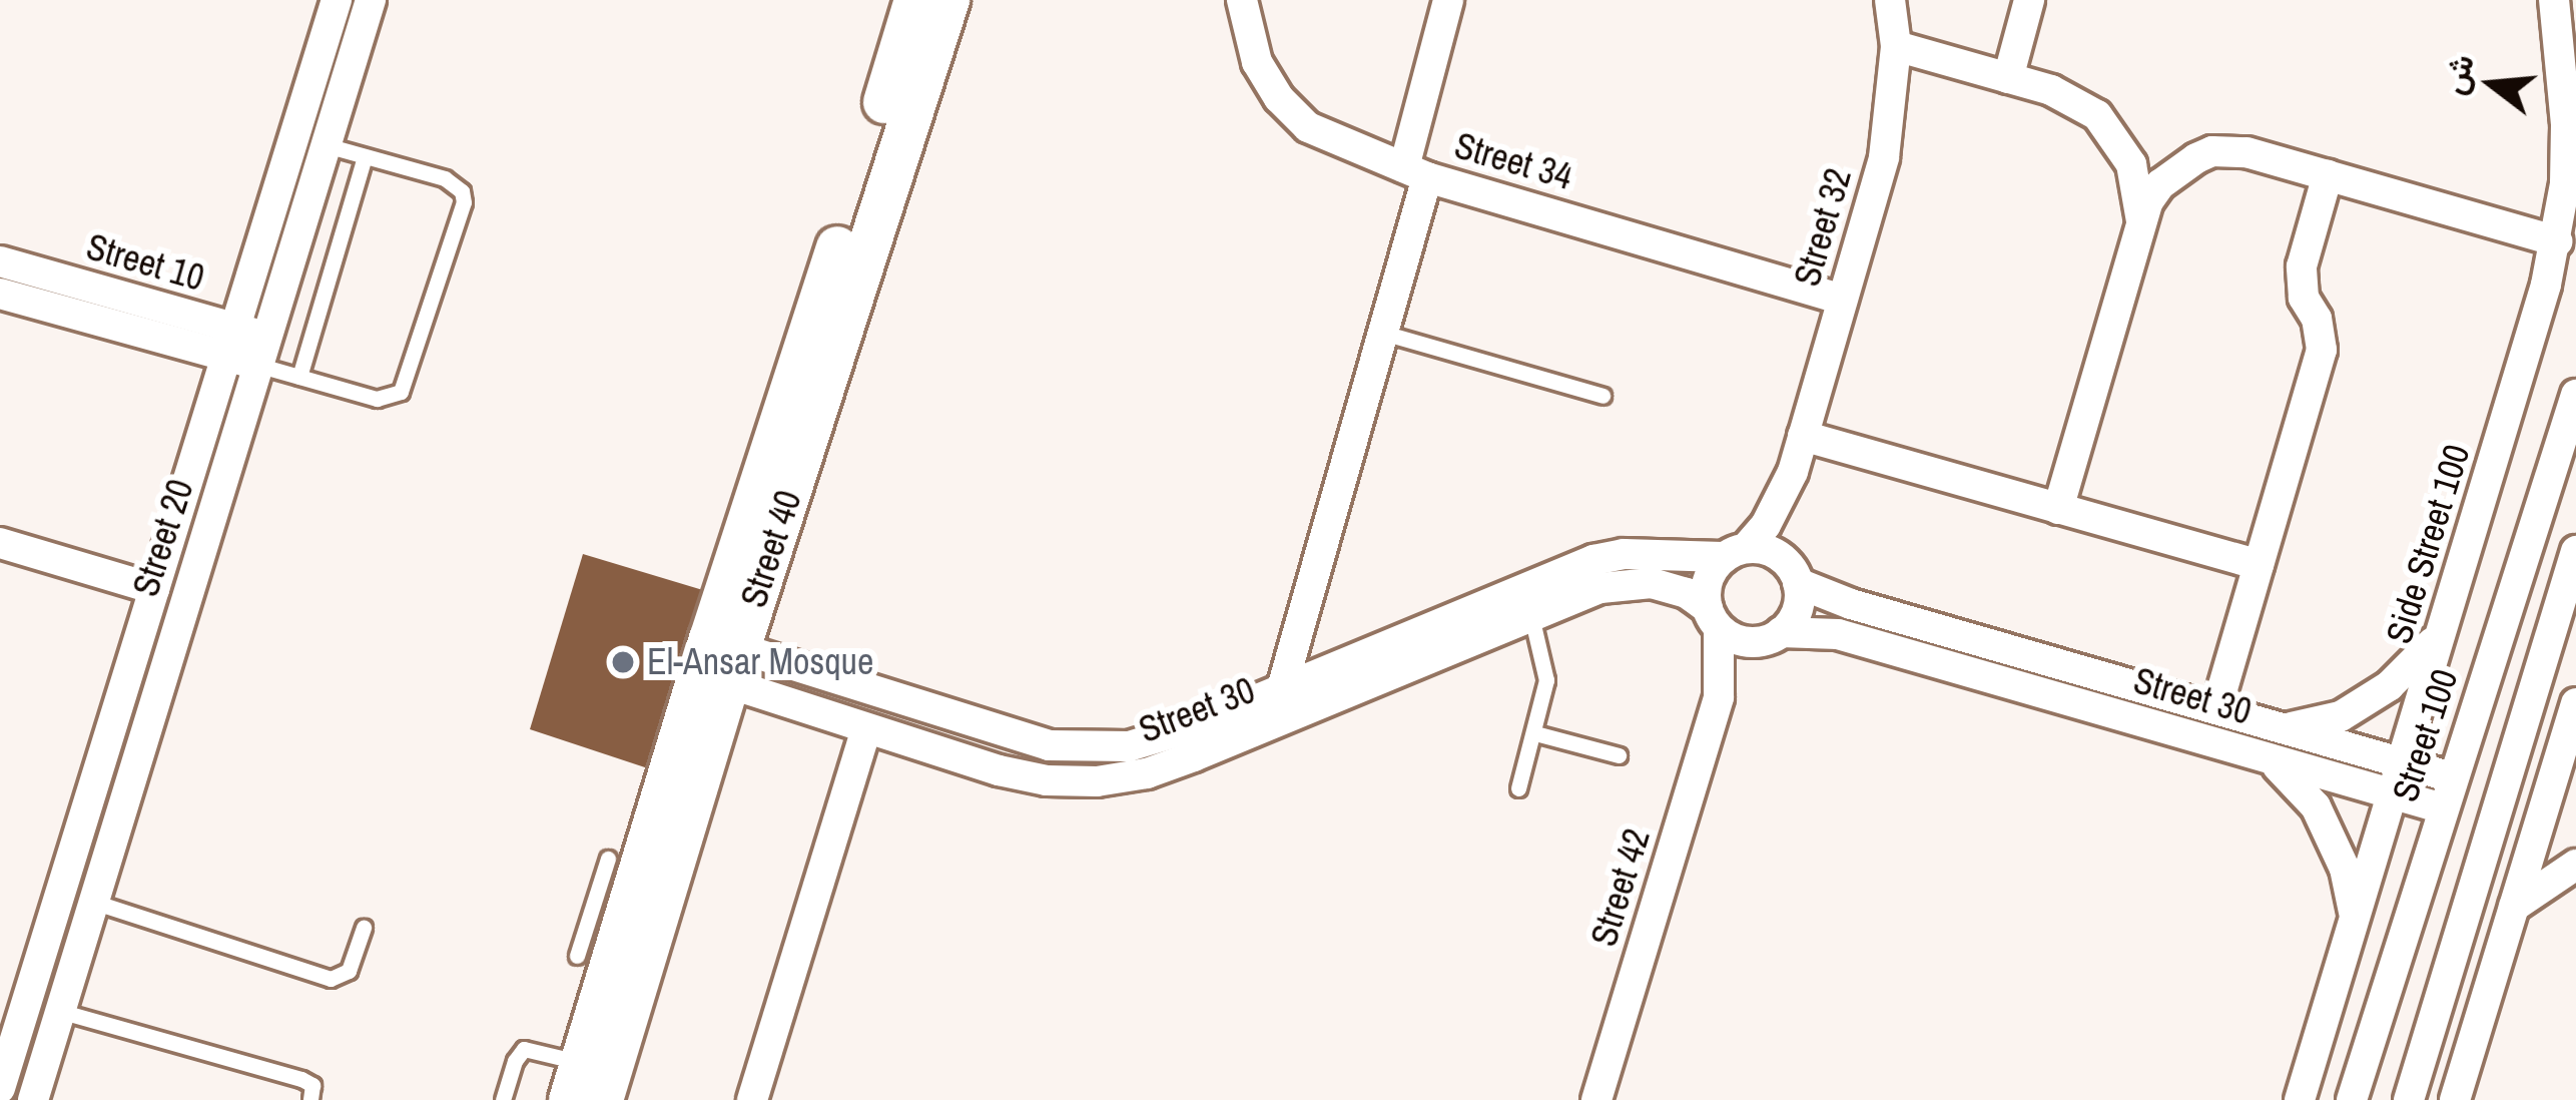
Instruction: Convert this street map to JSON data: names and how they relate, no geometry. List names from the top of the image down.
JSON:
{
  "streets": {
    "street": [
      "Street 34",
      "Street 32",
      "Street 10",
      "Street 20",
      "Side Street 100",
      "Street 40",
      "Street 30",
      "Street 100",
      "Street 42"
    ]
  },
  "crossings": [
    ["Street 34", "Street 32"],
    ["Street 32", "Street 30"],
    ["Street 32", "Street 42"],
    ["Street 10", "Street 20"],
    ["Side Street 100", "Street 30"],
    ["Street 40", "Street 30"],
    ["Street 30", "Street 100"],
    ["Street 30", "Street 42"]
  ],
  "places": ["El-Ansar Mosque"],
  "north": "left"
}
